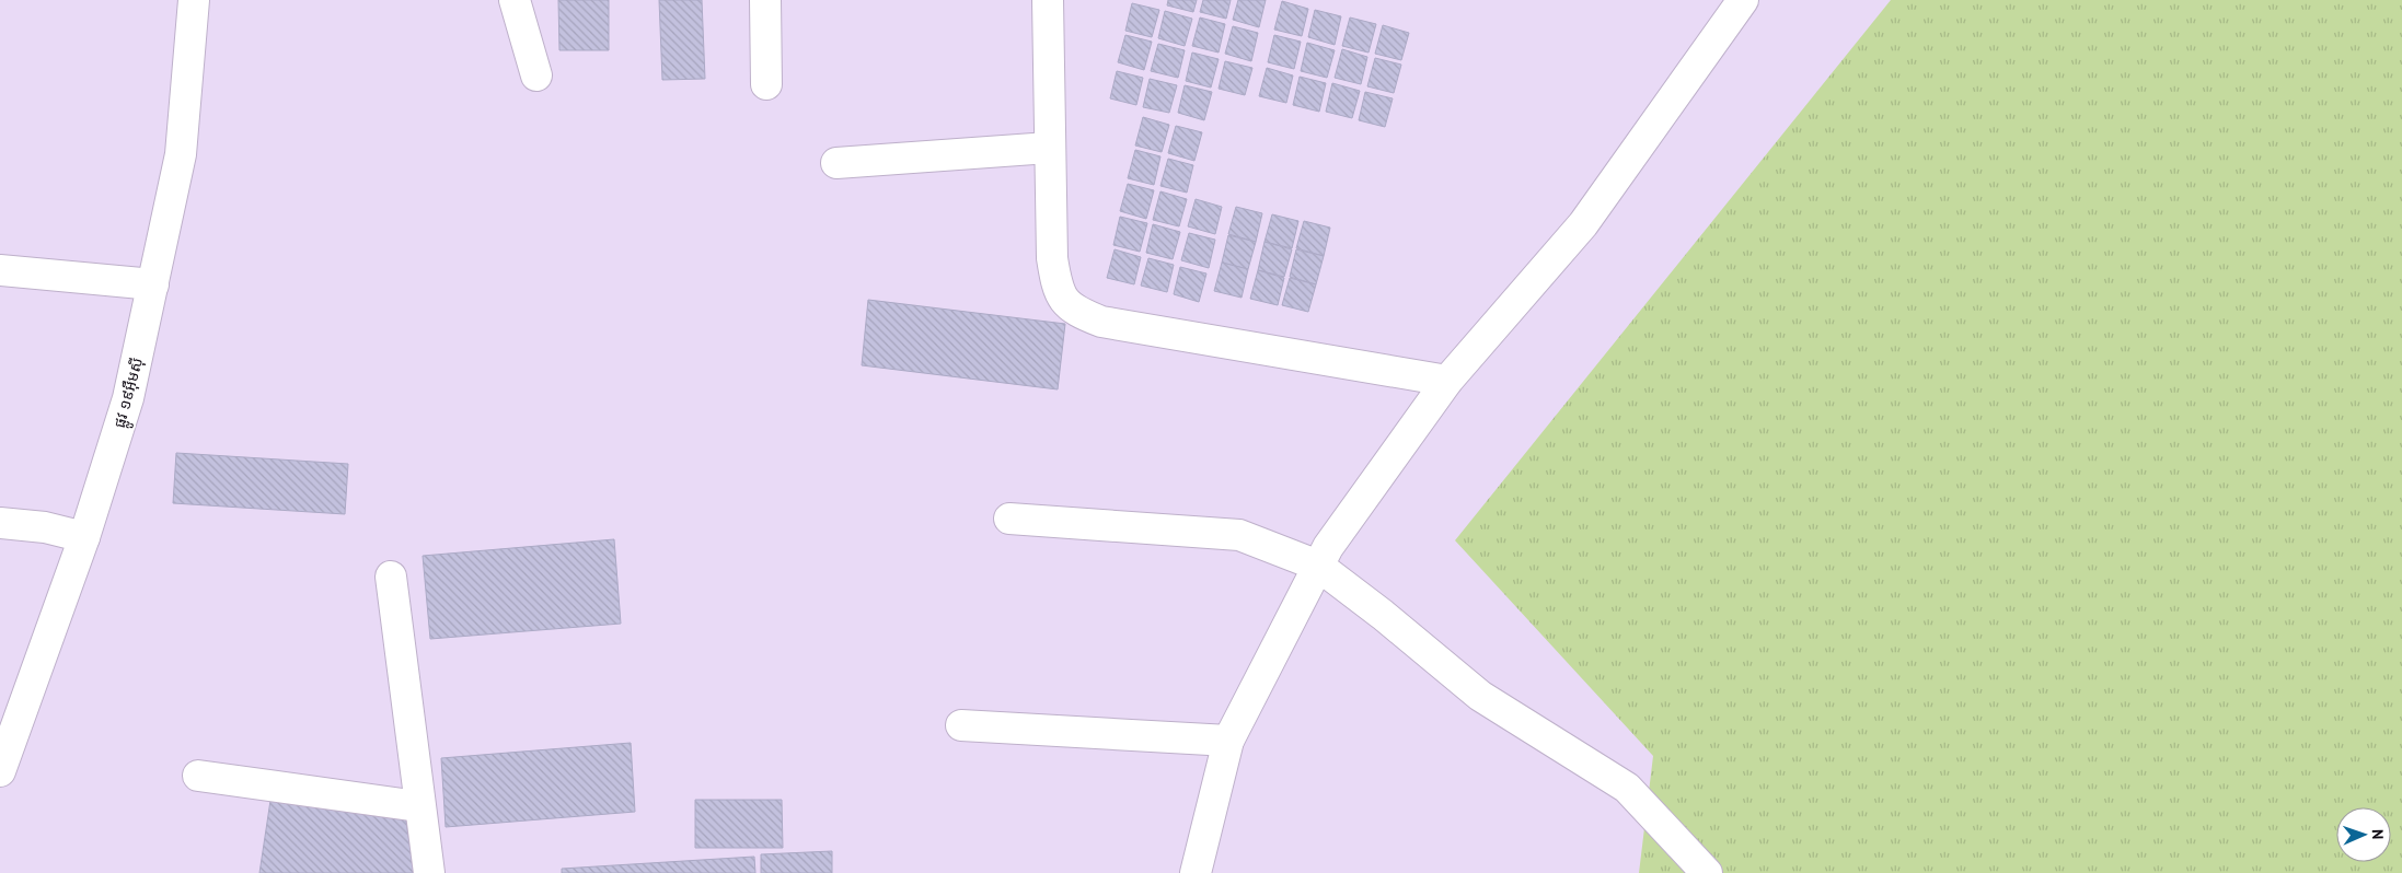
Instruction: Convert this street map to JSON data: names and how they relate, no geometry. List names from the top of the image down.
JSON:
{
  "streets": {
    "street": ["ផ្លូវ ១៩អ៊ឹមស៊ី"]
  },
  "north": "right"
}
